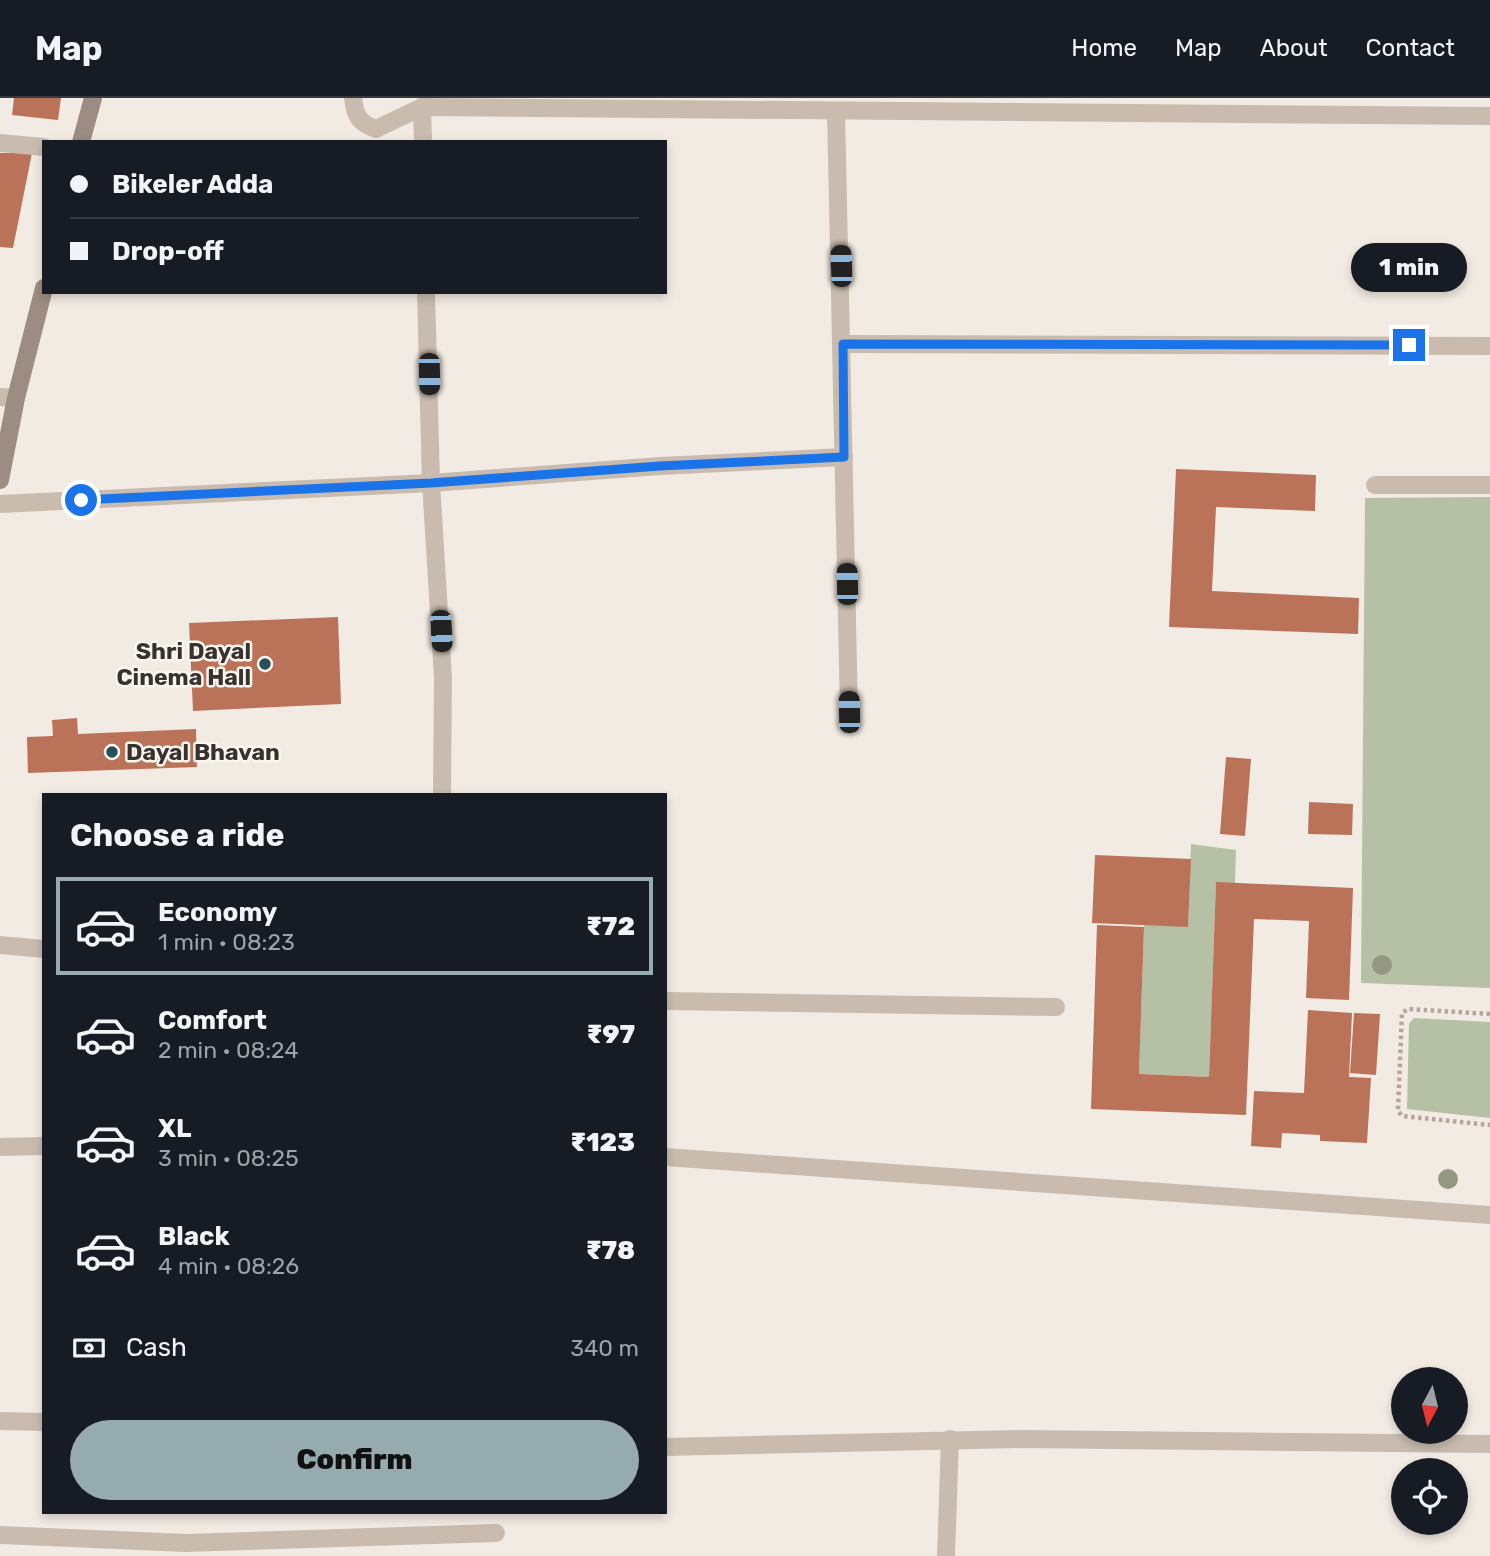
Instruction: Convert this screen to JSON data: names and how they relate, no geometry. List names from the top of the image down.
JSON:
{
  "places": ["Shri Dayal Cinema Hall", "Dayal Bhavan"],
  "north": "bottom",
  "page": {
    "header": "Map",
    "nav": [
      "Home",
      "Map",
      "About",
      "Contact"
    ],
    "banner": ["Bikeler Adda", "Drop-off"],
    "bubble": "1 min",
    "heading": "Choose a ride",
    "list": [
      {
        "name": "Economy",
        "note": "1 min · 08:23",
        "value": "₹72"
      },
      {
        "name": "Comfort",
        "note": "2 min · 08:24",
        "value": "₹97"
      },
      {
        "name": "XL",
        "note": "3 min · 08:25",
        "value": "₹123"
      },
      {
        "name": "Black",
        "note": "4 min · 08:26",
        "value": "₹78"
      }
    ],
    "pay": ["Cash", "340 m"],
    "buttons": "Confirm"
  }
}
